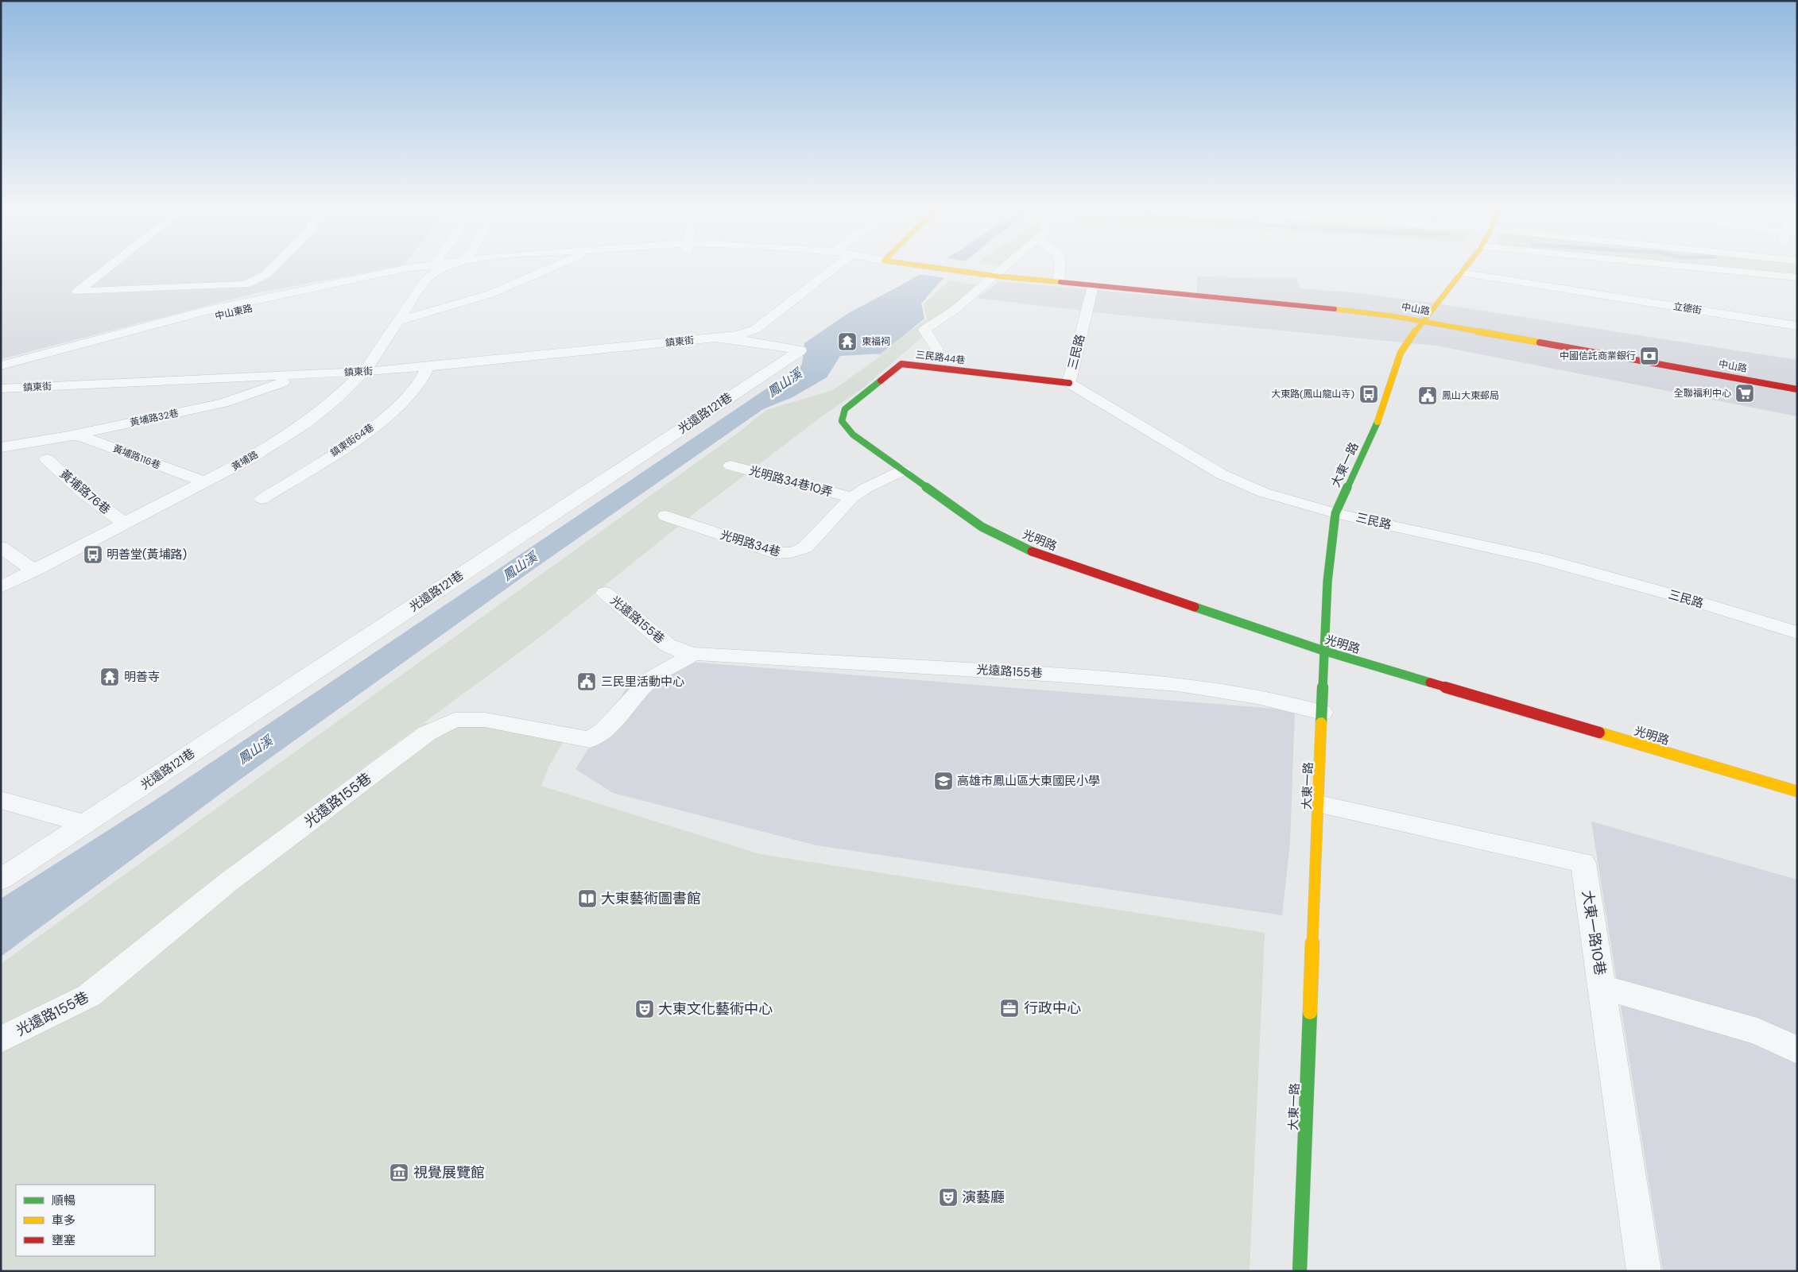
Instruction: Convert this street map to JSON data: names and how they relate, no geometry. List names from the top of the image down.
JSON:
{
  "streets": {
    "street": [
      "立德街",
      "中山路",
      "中山東路",
      "鎮東街",
      "三民路",
      "三民路44巷",
      "光遠路121巷",
      "黃埔路32巷",
      "鎮東街64巷",
      "黃埔路116巷",
      "黃埔路",
      "大東一路",
      "光明路34巷10弄",
      "黃埔路76巷",
      "光明路",
      "光明路34巷",
      "光遠路155巷",
      "大東一路10巷"
    ]
  },
  "crossings": [
    ["立德街", "大東一路"],
    ["中山路", "三民路"],
    ["中山路", "大東一路"],
    ["鎮東街", "光遠路121巷"],
    ["鎮東街", "黃埔路32巷"],
    ["鎮東街", "鎮東街64巷"],
    ["鎮東街", "黃埔路"],
    ["三民路", "三民路44巷"],
    ["三民路", "大東一路"],
    ["三民路44巷", "光明路"],
    ["三民路44巷", "光明路34巷"],
    ["黃埔路32巷", "黃埔路116巷"],
    ["黃埔路116巷", "黃埔路"],
    ["黃埔路", "黃埔路76巷"],
    ["大東一路", "光明路"],
    ["大東一路", "光遠路155巷"],
    ["大東一路", "大東一路10巷"],
    ["光明路34巷10弄", "光明路34巷"],
    ["光明路", "光明路34巷"]
  ],
  "water": ["鳳山溪"],
  "places": {
    "temple": ["東福祠", "明善寺"],
    "bank": ["中國信託商業銀行"],
    "supermarket": ["全聯福利中心"],
    "bus stop": ["大東路(鳳山龍山寺)", "明善堂(黃埔路)"],
    "public building": ["鳳山大東郵局", "三民里活動中心"],
    "school or university": ["高雄市鳳山區大東國民小學"],
    "library": ["大東藝術圖書館"],
    "office": ["行政中心"],
    "theatre": ["大東文化藝術中心", "演藝廳"],
    "museum": ["視覺展覽館"]
  },
  "legend": ["順暢", "車多", "壅塞"]
}
